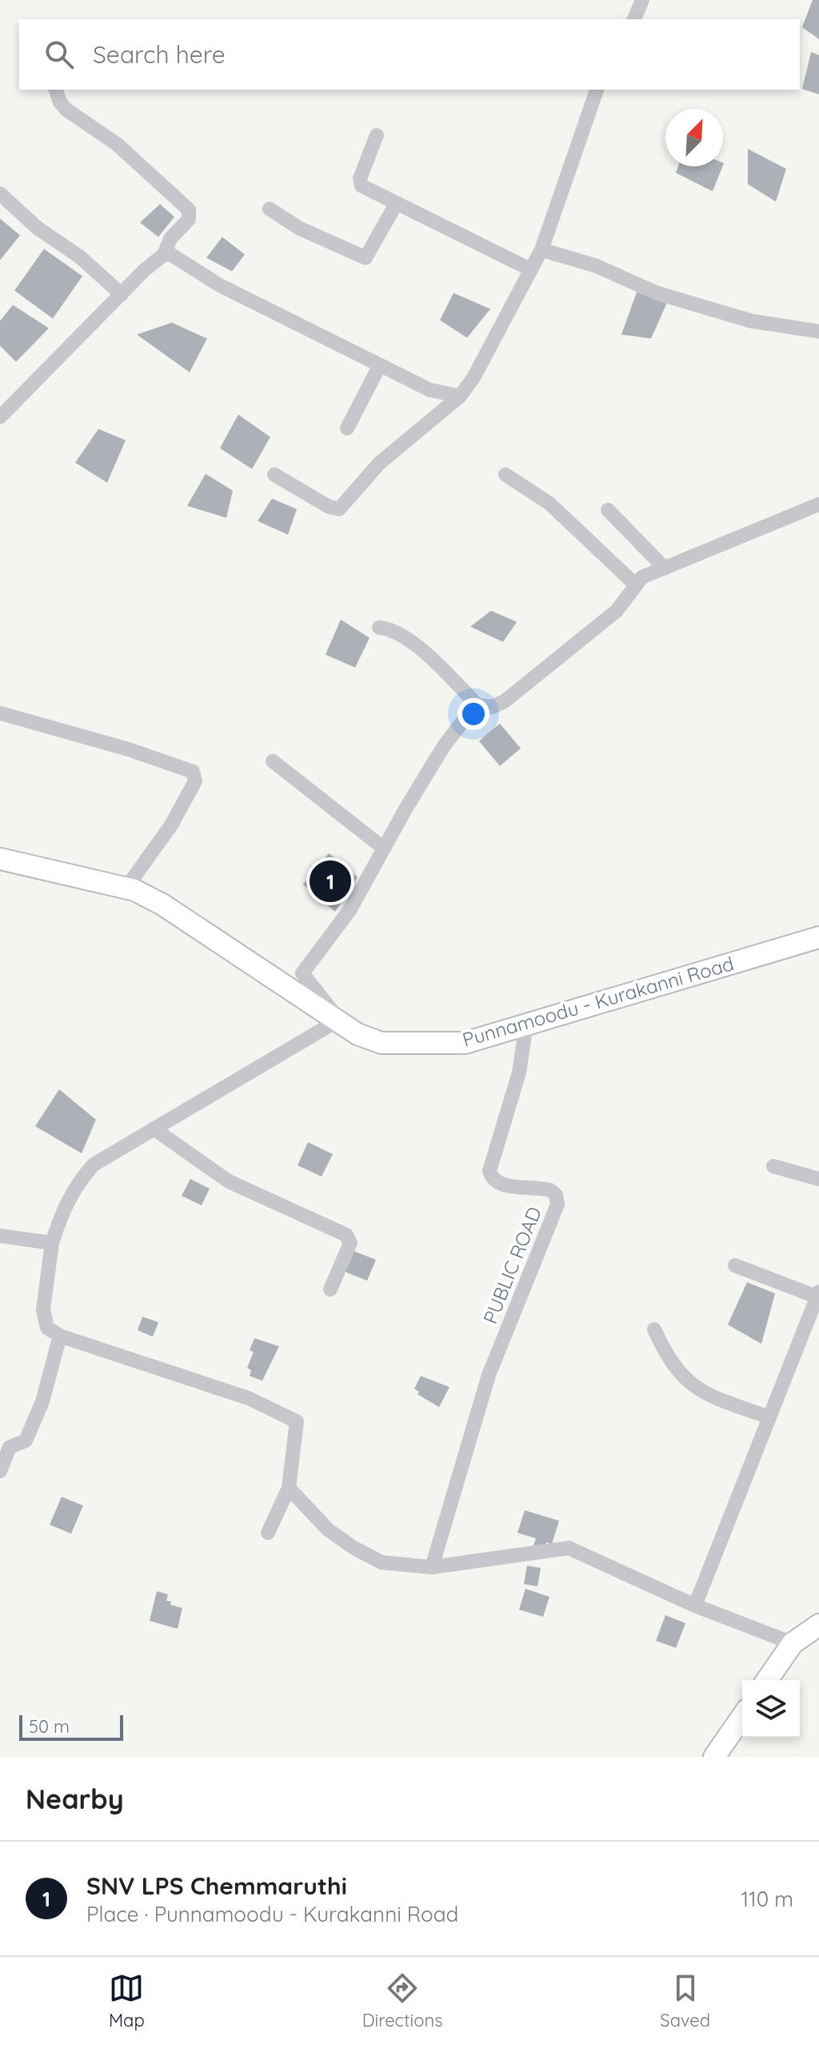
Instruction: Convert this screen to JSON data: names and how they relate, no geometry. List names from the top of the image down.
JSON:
{
  "streets": {
    "main road": ["Punnamoodu - Kurakanni Road"],
    "street": ["PUBLIC ROAD"]
  },
  "crossings": [
    ["Punnamoodu - Kurakanni Road", "PUBLIC ROAD"]
  ],
  "scale_bar": "50 m",
  "north": "top right",
  "page": {
    "search": "Search here",
    "pins": "1",
    "scale": "50 m",
    "heading": "Nearby",
    "list": [
      {
        "mark": "1",
        "name": "SNV LPS Chemmaruthi",
        "note": "Place · Punnamoodu - Kurakanni Road",
        "value": "110 m"
      }
    ],
    "nav": ["Map", "Directions", "Saved"]
  }
}
